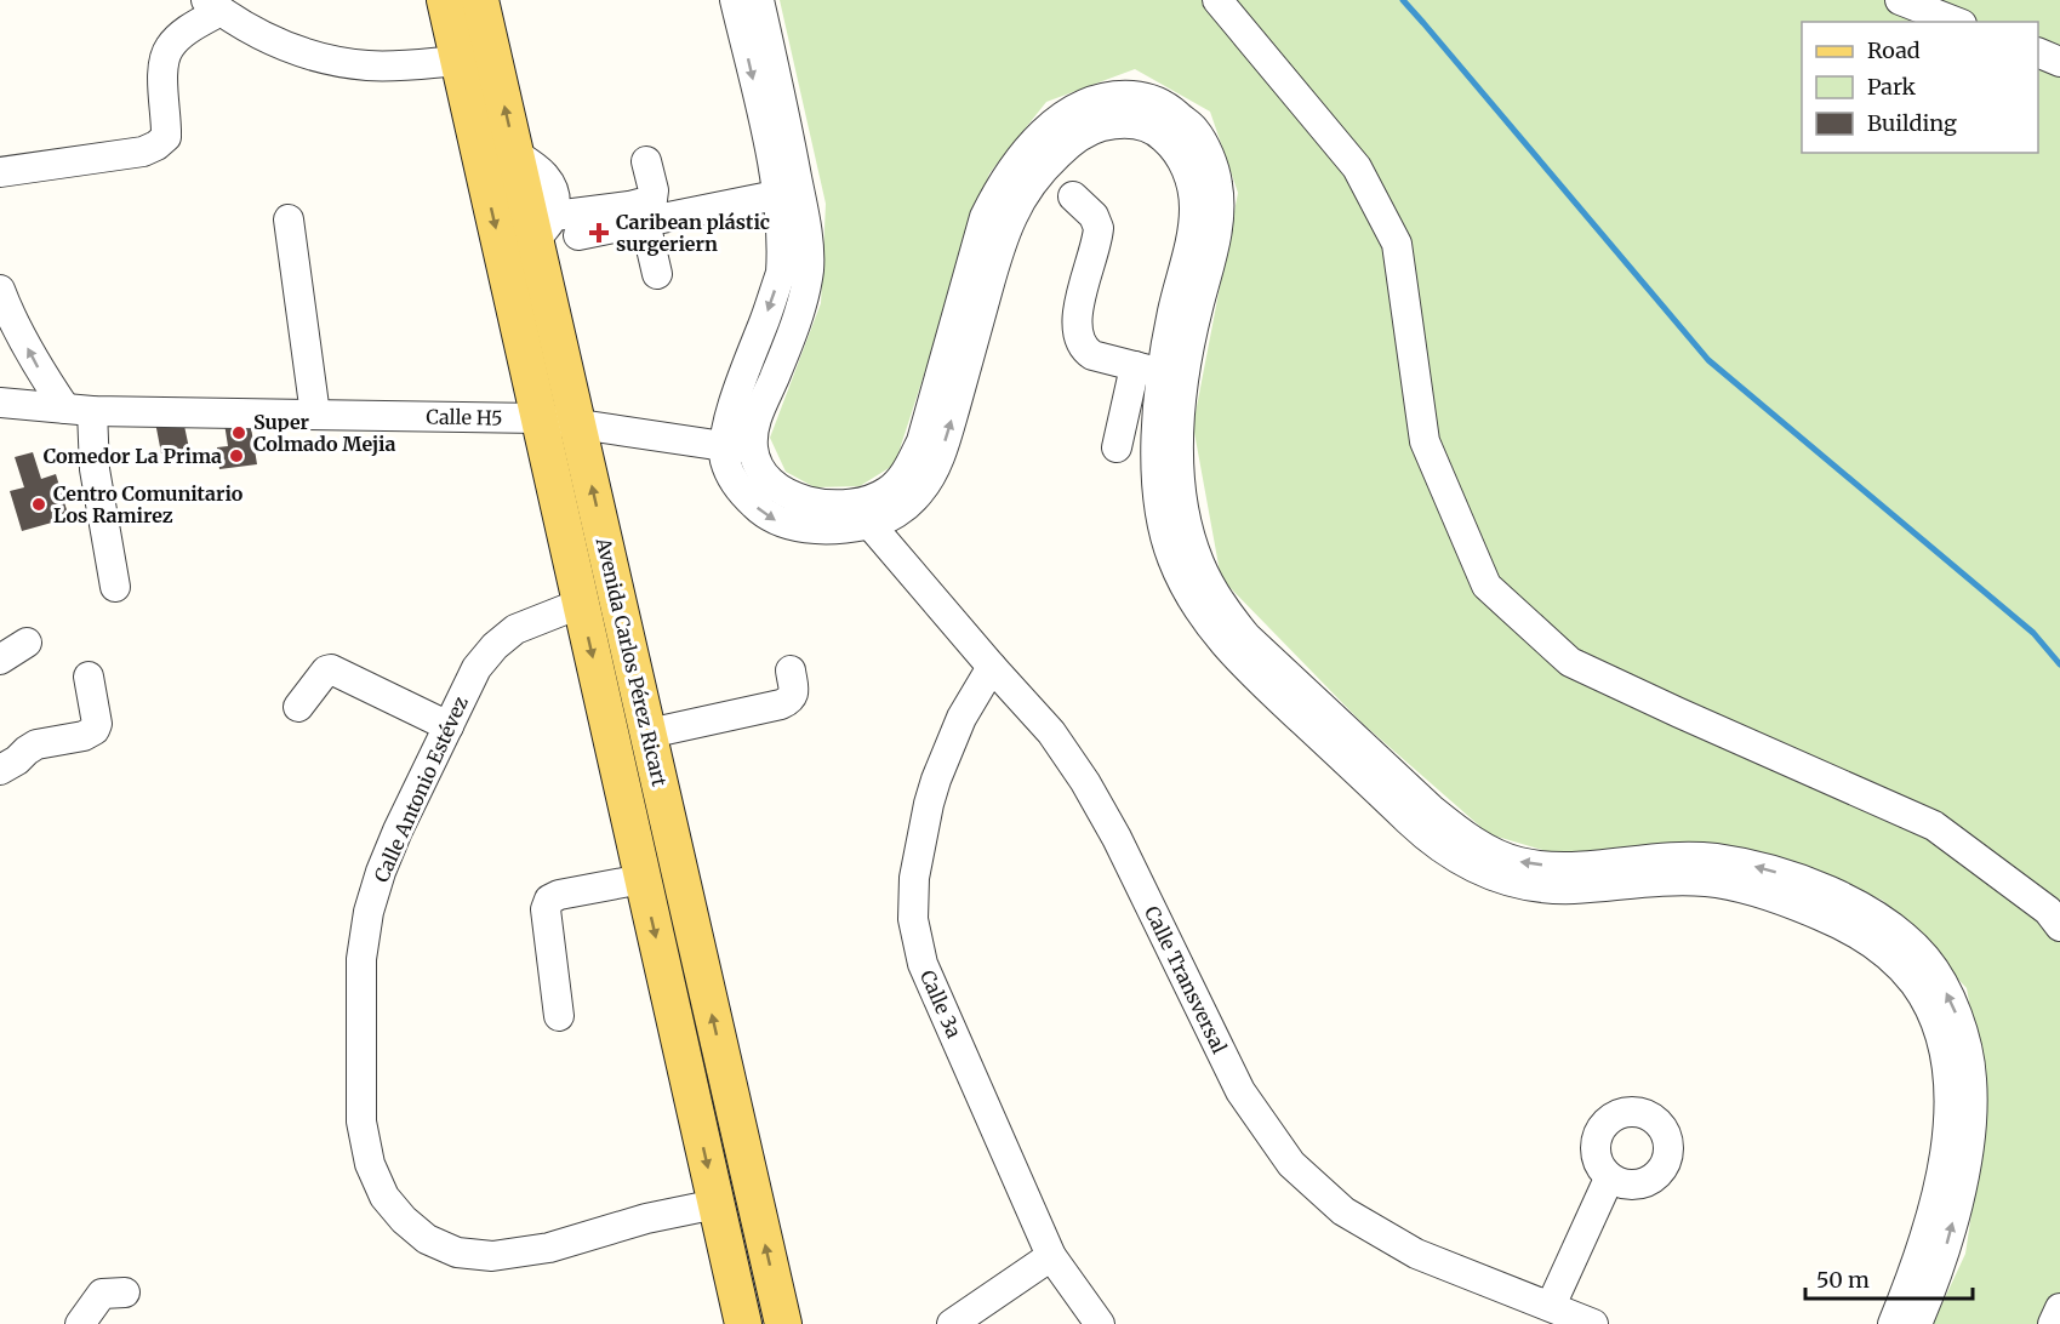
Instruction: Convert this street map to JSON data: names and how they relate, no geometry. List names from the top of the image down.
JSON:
{
  "streets": {
    "main road": ["Avenida Carlos Pérez Ricart"],
    "street": [
      "Calle H5",
      "Calle Antonio Estévez",
      "Calle Transversal",
      "Calle 3a"
    ]
  },
  "crossings": [
    ["Calle H5", "Avenida Carlos Pérez Ricart"],
    ["Avenida Carlos Pérez Ricart", "Calle Antonio Estévez"],
    ["Calle Transversal", "Calle 3a"]
  ],
  "places": {
    "health": ["Caribean plástic surgeriern"],
    "other": ["Super Colmado Mejia", "Comedor La Prima", "Centro Comunitario Los Ramirez"]
  },
  "legend": ["Road", "Park", "Building"],
  "scale_bar": "50 m"
}
